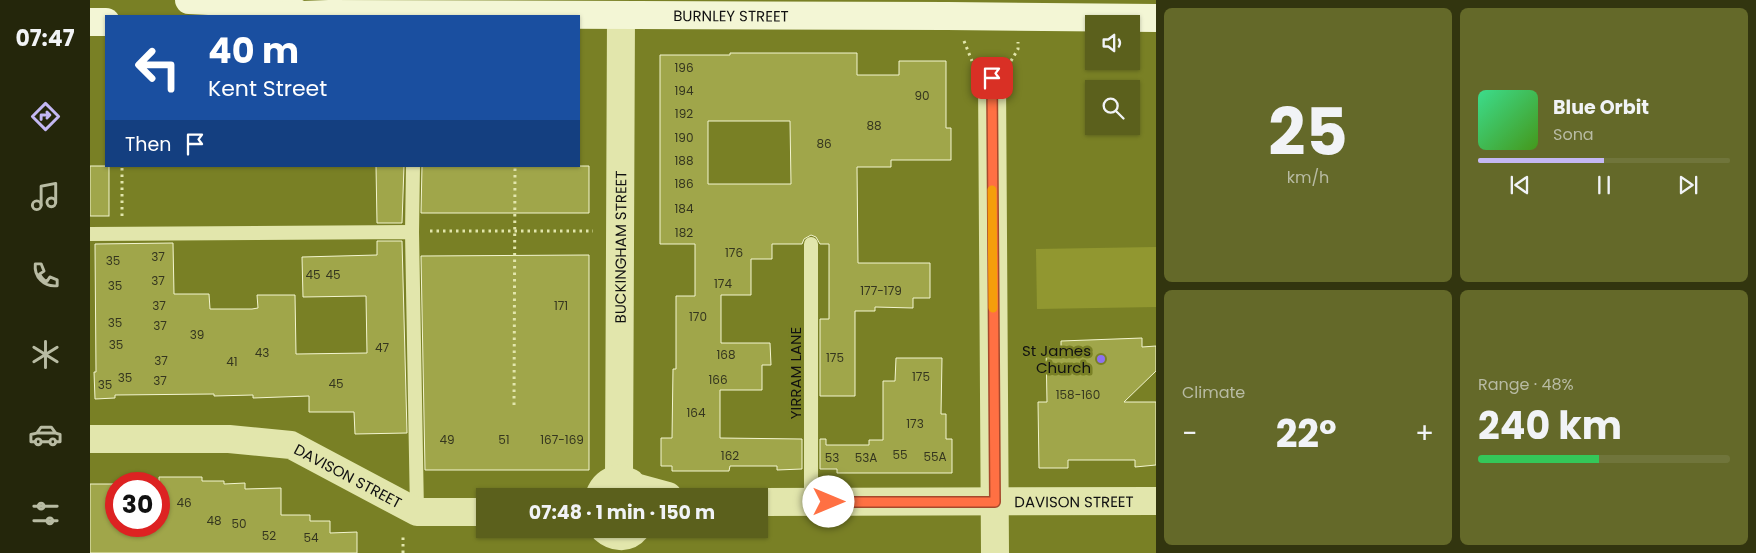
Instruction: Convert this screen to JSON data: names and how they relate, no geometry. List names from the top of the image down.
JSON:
{
  "streets": {
    "main road": ["BURNLEY STREET"],
    "street": ["BUCKINGHAM STREET", "DAVISON STREET"],
    "lane": ["YIRRAM LANE"]
  },
  "crossings": [
    ["BURNLEY STREET", "BUCKINGHAM STREET"],
    ["YIRRAM LANE", "DAVISON STREET"]
  ],
  "places": ["St James Church"],
  "house_numbers": [
    "196",
    "194",
    "90",
    "192",
    "88",
    "190",
    "86",
    "188",
    "186",
    "184",
    "182",
    "176",
    "37",
    "35",
    "45",
    "45",
    "37",
    "174",
    "35",
    "177-179",
    "37",
    "171",
    "170",
    "35",
    "37",
    "39",
    "35",
    "47",
    "43",
    "168",
    "175",
    "37",
    "41",
    "175",
    "35",
    "166",
    "37",
    "45",
    "35",
    "158-160",
    "164",
    "173",
    "49",
    "51",
    "167-169",
    "55",
    "162",
    "55A",
    "53",
    "53A",
    "46",
    "48",
    "50",
    "52",
    "54"
  ],
  "page": {
    "tabs": "07:47",
    "tile": [
      ["25", "km/h"],
      "Climate",
      ["Range · 48%", "240 km"]
    ],
    "turn": ["40 m", "Kent Street"],
    "song": ["Blue Orbit", "Sona"],
    "then": "Then",
    "heat": ["−", "22°", "+"],
    "limit": "30",
    "trip": "07:48 · 1 min · 150 m"
  }
}
